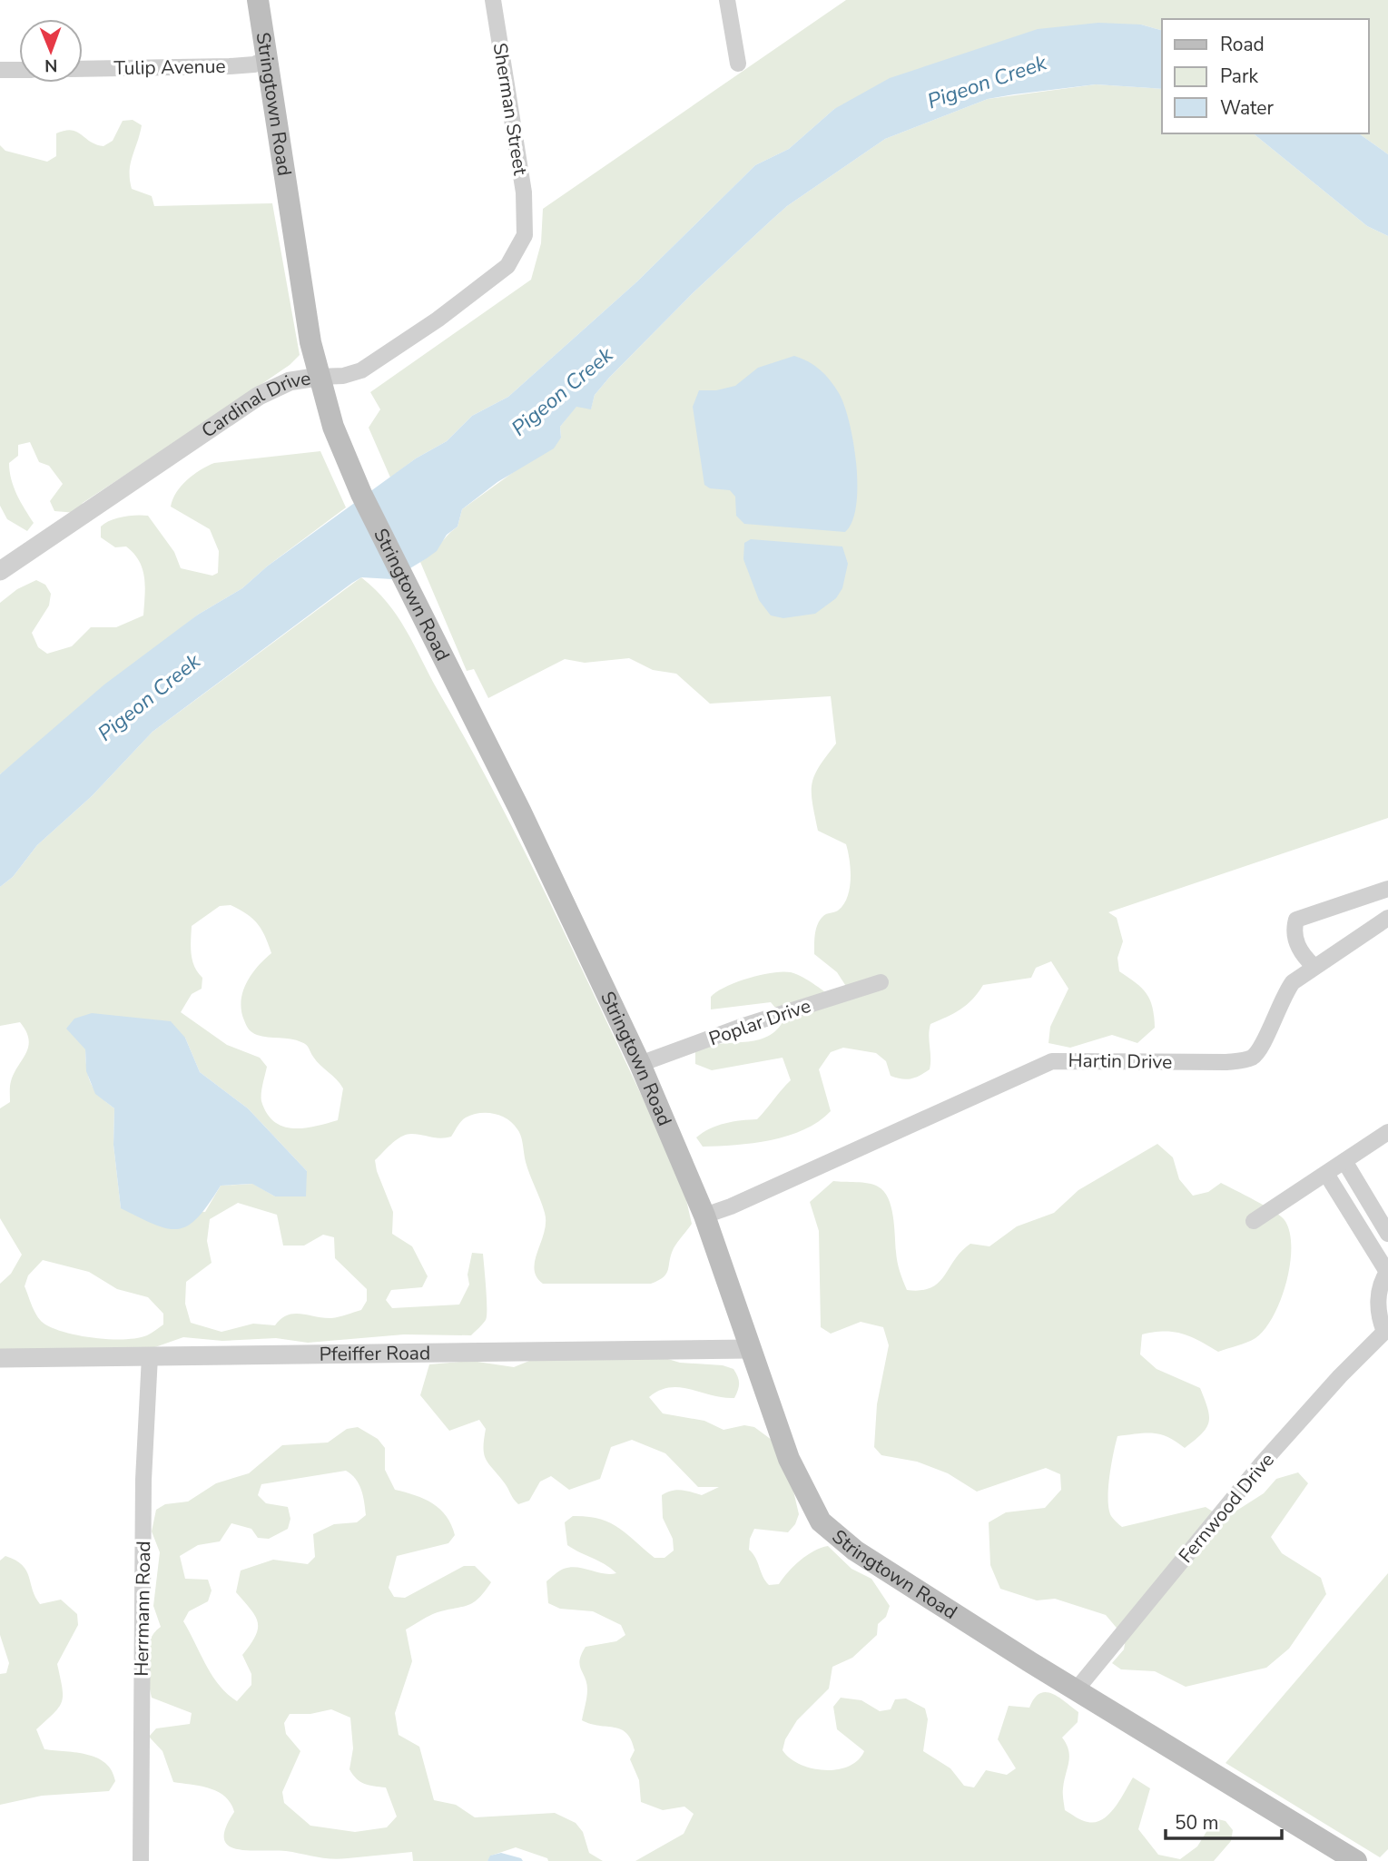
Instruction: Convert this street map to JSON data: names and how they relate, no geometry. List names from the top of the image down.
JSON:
{
  "streets": {
    "main road": ["Stringtown Road"],
    "street": [
      "Tulip Avenue",
      "Sherman Street",
      "Cardinal Drive",
      "Poplar Drive",
      "Hartin Drive",
      "Pfeiffer Road",
      "Fernwood Drive",
      "Herrmann Road"
    ]
  },
  "crossings": [
    ["Tulip Avenue", "Stringtown Road"],
    ["Stringtown Road", "Cardinal Drive"],
    ["Stringtown Road", "Poplar Drive"],
    ["Stringtown Road", "Hartin Drive"],
    ["Stringtown Road", "Pfeiffer Road"],
    ["Stringtown Road", "Fernwood Drive"],
    ["Sherman Street", "Cardinal Drive"],
    ["Pfeiffer Road", "Herrmann Road"]
  ],
  "water": ["Pigeon Creek"],
  "legend": ["Road", "Park", "Water"],
  "scale_bar": "50 m",
  "north": "bottom"
}
